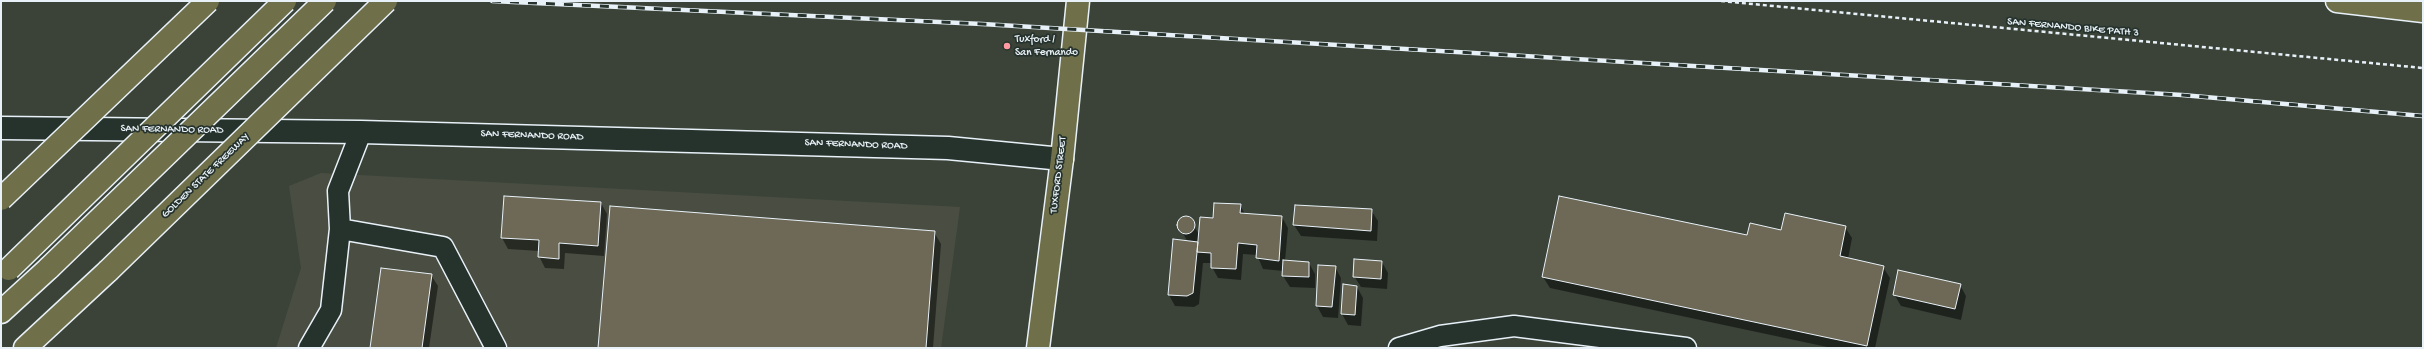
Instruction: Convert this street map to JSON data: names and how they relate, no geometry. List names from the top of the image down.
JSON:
{
  "streets": {
    "main road": ["TUXFORD STREET", "GOLDEN STATE FREEWAY"],
    "street": ["SAN FERNANDO ROAD"],
    "path": ["SAN FERNANDO BIKE PATH 3"]
  },
  "crossings": [
    ["SAN FERNANDO ROAD", "TUXFORD STREET"]
  ],
  "places": ["Tuxford / San Fernando"]
}
